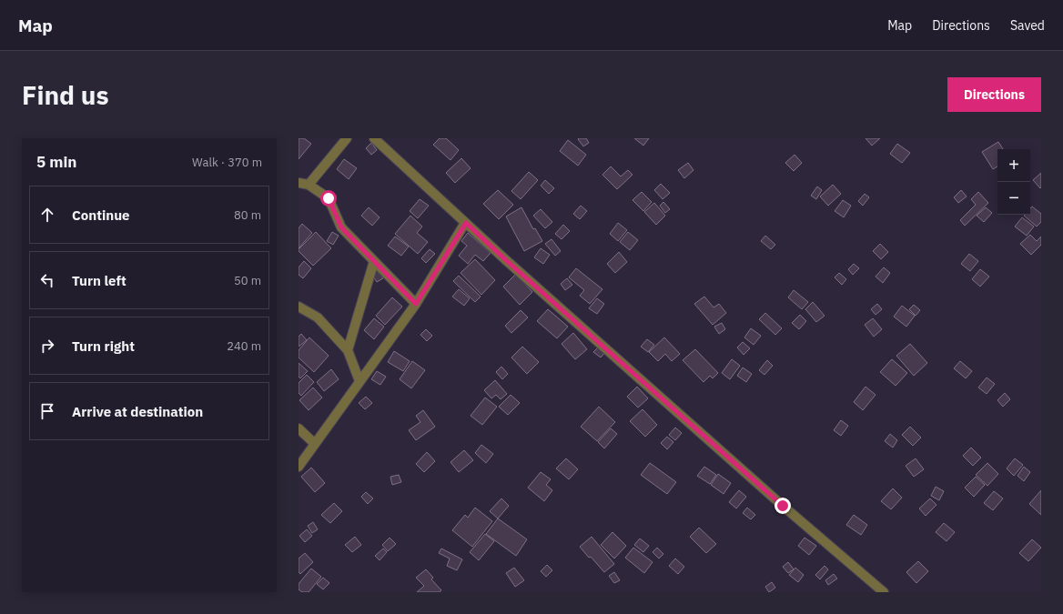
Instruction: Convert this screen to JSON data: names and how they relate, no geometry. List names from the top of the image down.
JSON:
{
  "page": {
    "header": "Map",
    "nav": ["Map", "Directions", "Saved"],
    "buttons": "Directions",
    "title": "Find us",
    "heading": ["5 min", "Walk · 370 m"],
    "map_buttons": ["+", "−"],
    "list": [
      ["Continue", "80 m"],
      ["Turn left", "50 m"],
      ["Turn right", "240 m"],
      "Arrive at destination"
    ]
  }
}
